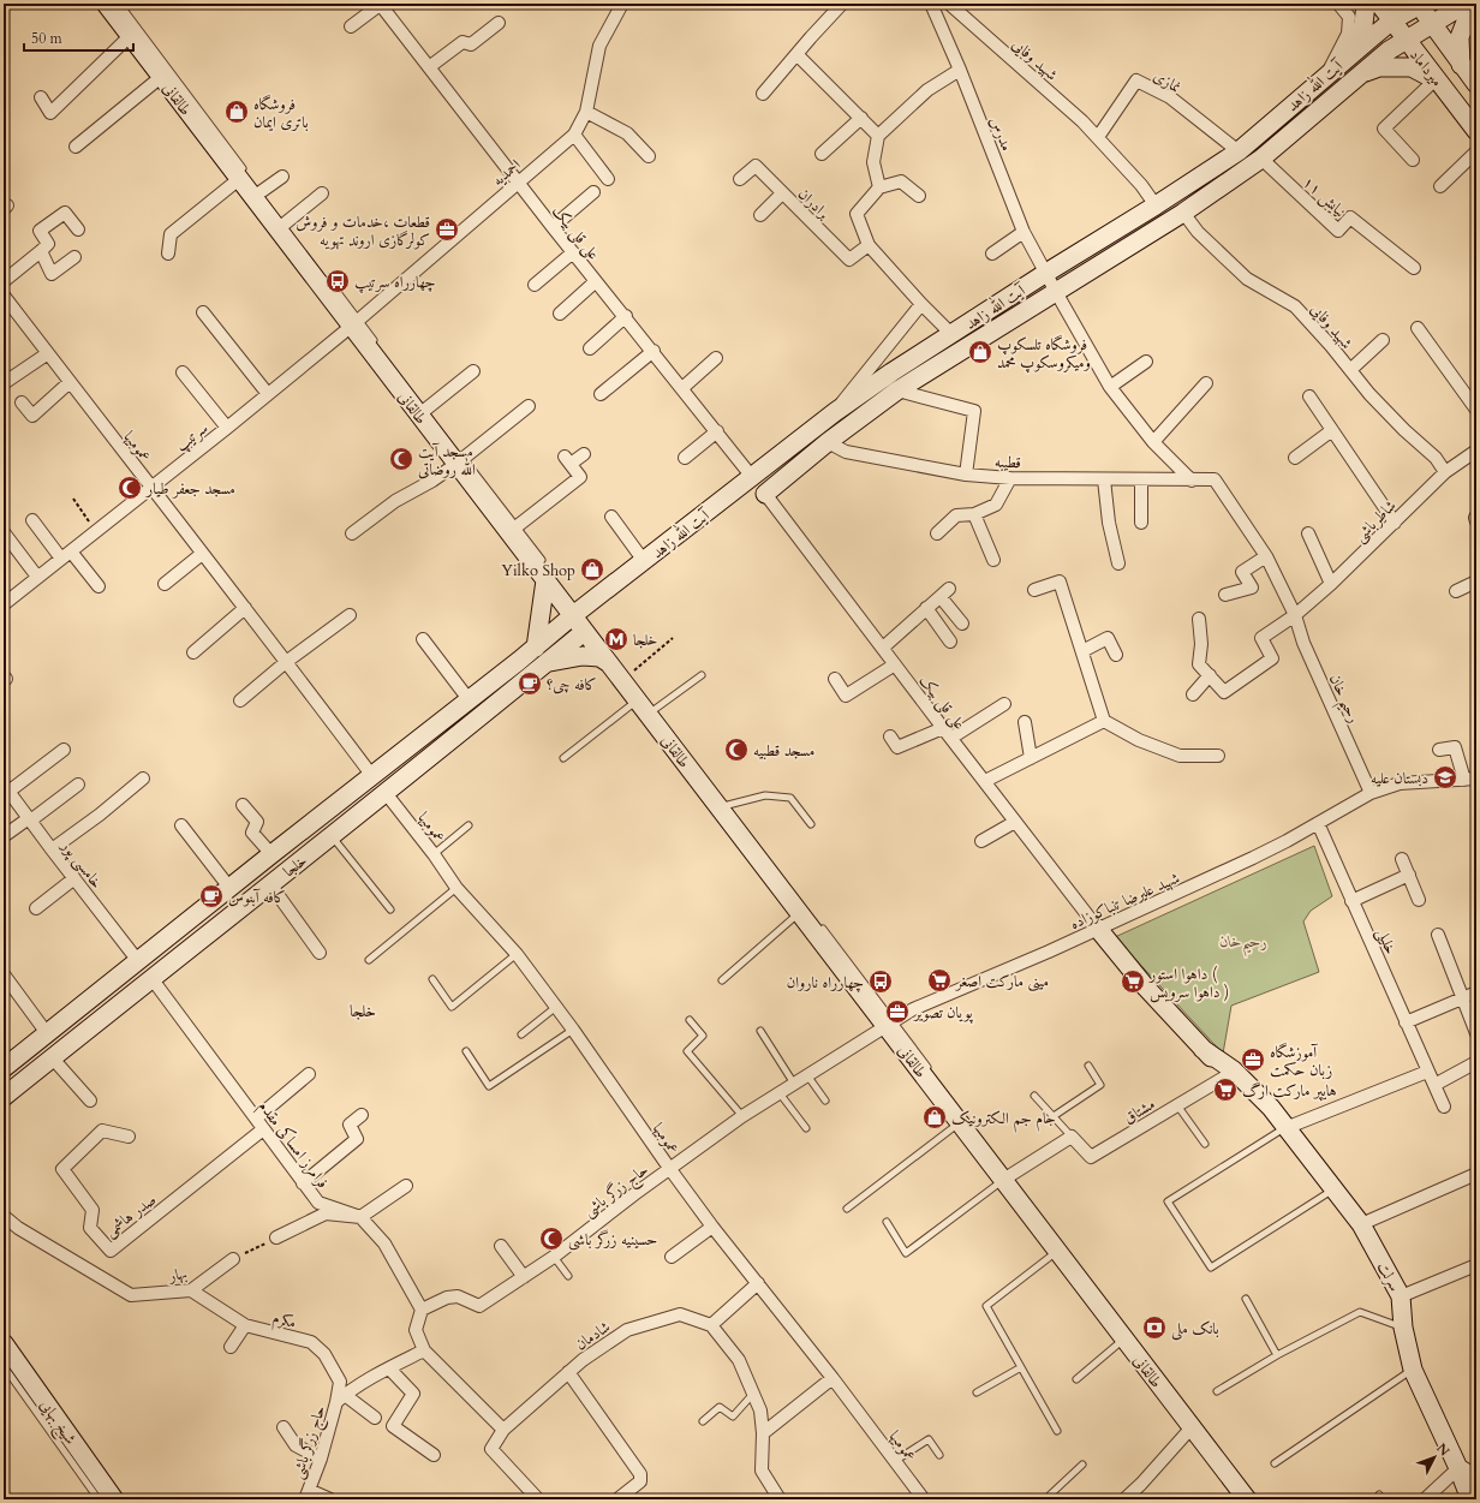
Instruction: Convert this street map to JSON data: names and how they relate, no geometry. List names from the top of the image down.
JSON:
{
  "streets": {
    "main road": [
      "میرداماد",
      "آیت الله زاهد",
      "طالقانی",
      "خلجا",
      "سرلت",
      "شیخ بهایی"
    ],
    "street": [
      "شهید وفایی",
      "نمازی",
      "مدرس",
      "احمدیه",
      "نیایش ۱۱",
      "برادران",
      "علی قلی بیک",
      "سرتیپ",
      "عمومیها",
      "قطیبه",
      "شاطرباشی",
      "رحیم خان",
      "خامسی پور",
      "شهید علیرضا تنباکوزاده",
      "خلیلی",
      "مشتاق",
      "فرامرز امساکی مقدم",
      "حاج زرگر باشی",
      "صدر هاشمی",
      "بهار",
      "مکرم",
      "شادمان"
    ]
  },
  "crossings": [
    ["شهید وفایی", "نمازی"],
    ["شهید وفایی", "آیت الله زاهد"],
    ["شهید وفایی", "شاطرباشی"],
    ["میرداماد", "آیت الله زاهد"],
    ["نمازی", "آیت الله زاهد"],
    ["آیت الله زاهد", "طالقانی"],
    ["آیت الله زاهد", "مدرس"],
    ["آیت الله زاهد", "نیایش ۱۱"],
    ["آیت الله زاهد", "علی قلی بیک"],
    ["آیت الله زاهد", "قطیبه"],
    ["آیت الله زاهد", "خلجا"],
    ["طالقانی", "احمدیه"],
    ["طالقانی", "سرتیپ"],
    ["طالقانی", "خلجا"],
    ["طالقانی", "شهید علیرضا تنباکوزاده"],
    ["طالقانی", "حاج زرگر باشی"],
    ["احمدیه", "علی قلی بیک"],
    ["احمدیه", "سرتیپ"],
    ["علی قلی بیک", "شهید علیرضا تنباکوزاده"],
    ["علی قلی بیک", "سرلت"],
    ["سرتیپ", "عمومیها"],
    ["عمومیها", "خلجا"],
    ["عمومیها", "حاج زرگر باشی"],
    ["قطیبه", "شاطرباشی"],
    ["قطیبه", "رحیم خان"],
    ["شاطرباشی", "رحیم خان"],
    ["رحیم خان", "شهید علیرضا تنباکوزاده"],
    ["خامسی پور", "خلجا"],
    ["خلجا", "فرامرز امساکی مقدم"],
    ["شهید علیرضا تنباکوزاده", "خلیلی"],
    ["شهید علیرضا تنباکوزاده", "حاج زرگر باشی"],
    ["شهید علیرضا تنباکوزاده", "سرلت"],
    ["مشتاق", "سرلت"],
    ["فرامرز امساکی مقدم", "حاج زرگر باشی"],
    ["فرامرز امساکی مقدم", "صدر هاشمی"],
    ["حاج زرگر باشی", "مکرم"],
    ["بهار", "مکرم"]
  ],
  "districts": ["خلجا"],
  "parks": ["رحیم‌خان"],
  "places": {
    "shop": [
      "فروشگاه باتری ایمان",
      "فروشگاه تلسکوپ ومیکروسکوپ محمد",
      "Yilko Shop",
      "جام جم الکترونیک"
    ],
    "office": ["قطعات ،خدمات و فروش کولرگازی اروند تهویه", "پویان تصویر", "آموزشگاه زبان حکمت"],
    "bus stop": ["چهارراه سرتیپ", "چهارراه ناروان"],
    "mosque": [
      "مسجد آیت الله روضاتی",
      "مسجد جعفر طیار",
      "مسجد قطبیه",
      "حسینیه زرگر باشی"
    ],
    "metro station": ["خلجا"],
    "cafe": ["کافه چی؟", "کافه آبنوس"],
    "school or university": ["دبستان علیه"],
    "supermarket": ["مینی مارکت اصغر", "داهوا استور ( داهوا سرویس )", "هایپر مارکت ارگ"],
    "bank": ["بانک ملی"]
  },
  "scale_bar": "50 m",
  "north": "top right"
}
